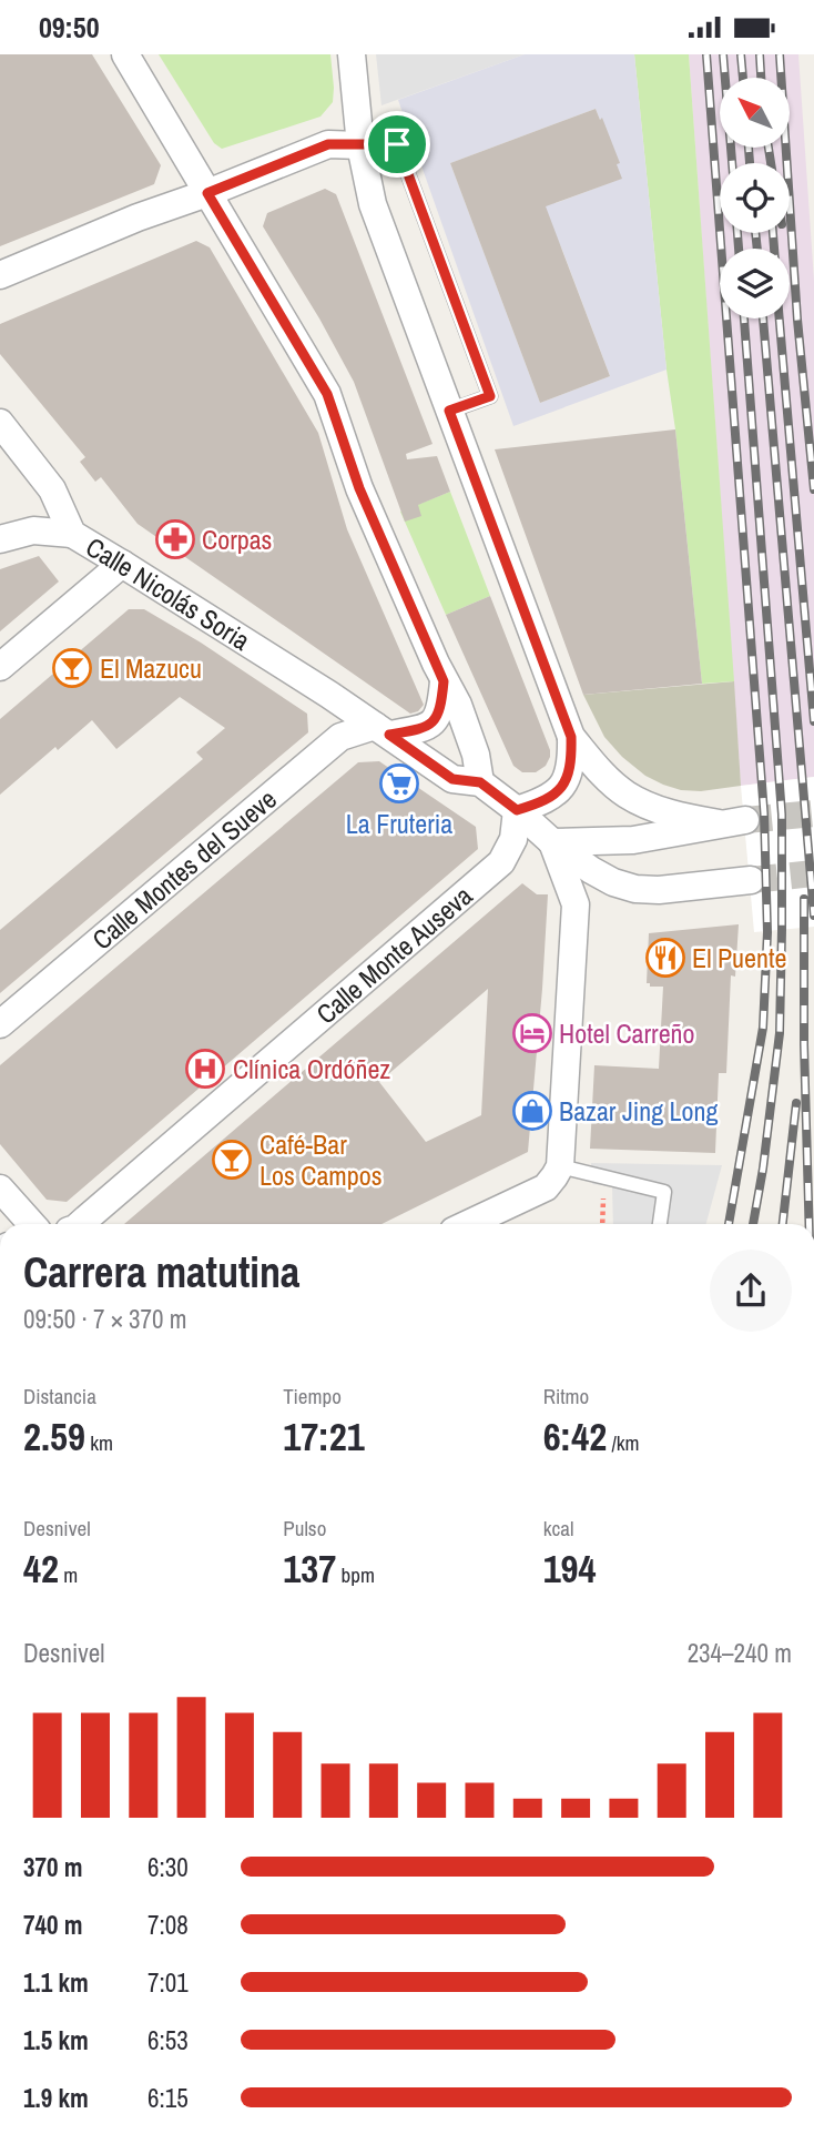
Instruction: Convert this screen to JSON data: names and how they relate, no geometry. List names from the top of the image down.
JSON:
{
  "streets": {
    "street": ["Calle Nicolás Soria", "Calle Montes del Sueve", "Calle Monte Auseva"]
  },
  "crossings": [
    ["Calle Nicolás Soria", "Calle Montes del Sueve"],
    ["Calle Nicolás Soria", "Calle Monte Auseva"]
  ],
  "places": {
    "pharmacy": ["Corpas"],
    "bar": ["El Mazucu", "Café-Bar Los Campos"],
    "supermarket": ["La Fruteria"],
    "restaurant": ["El Puente"],
    "hotel": ["Hotel Carreño"],
    "hospital": ["Clínica Ordóñez"],
    "shop": ["Bazar Jing Long"]
  },
  "north": "top left",
  "page": {
    "status": "09:50",
    "heading": ["Carrera matutina", "09:50 · 7 × 370 m"],
    "stats": [
      ["Distancia", "2.59 km"],
      ["Tiempo", "17:21"],
      ["Ritmo", "6:42 /km"],
      ["Desnivel", "42 m"],
      ["Pulso", "137 bpm"],
      ["kcal", "194"]
    ],
    "chart": ["Desnivel", "234–240 m"],
    "list": [
      {
        "name": "370 m",
        "note": "6:30"
      },
      {
        "name": "740 m",
        "note": "7:08"
      },
      {
        "name": "1.1 km",
        "note": "7:01"
      },
      {
        "name": "1.5 km",
        "note": "6:53"
      },
      {
        "name": "1.9 km",
        "note": "6:15"
      }
    ]
  }
}
